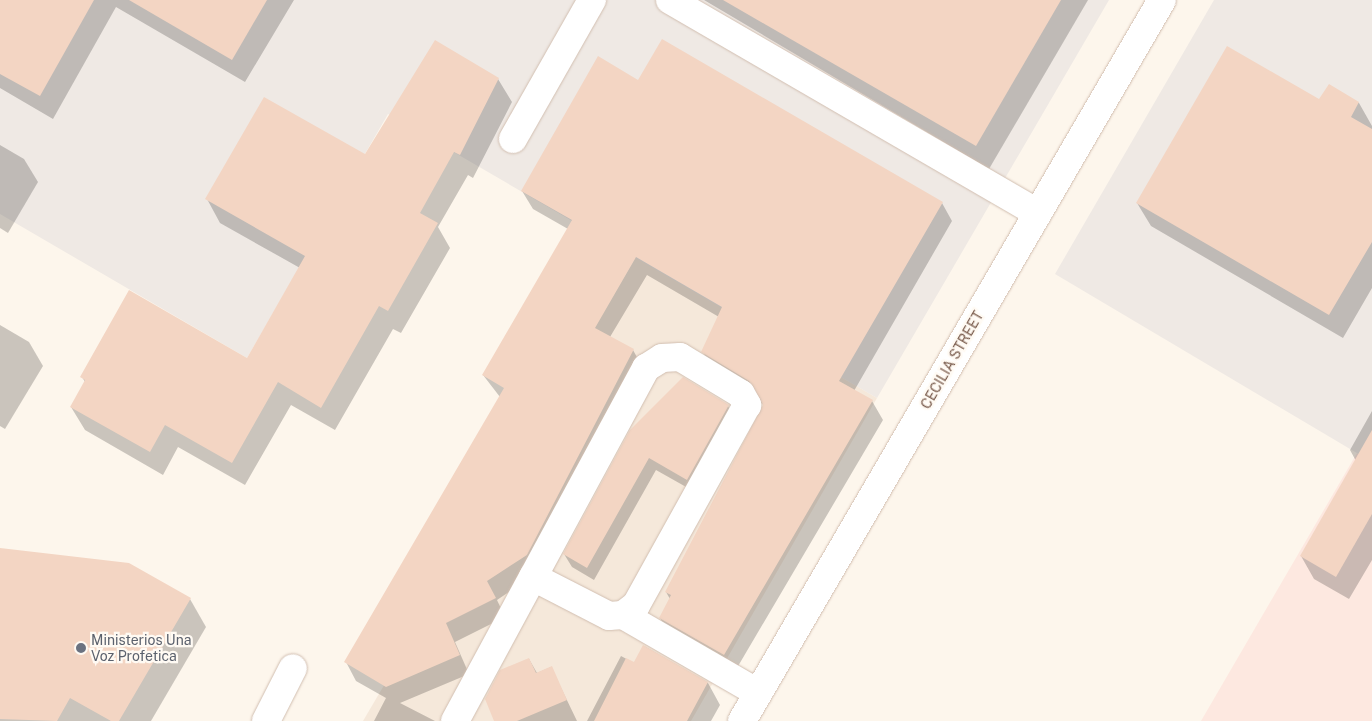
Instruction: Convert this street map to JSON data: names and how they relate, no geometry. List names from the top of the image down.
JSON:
{
  "streets": {
    "street": ["CECILIA STREET"]
  },
  "places": ["Ministerios Una Voz Profetica"]
}
